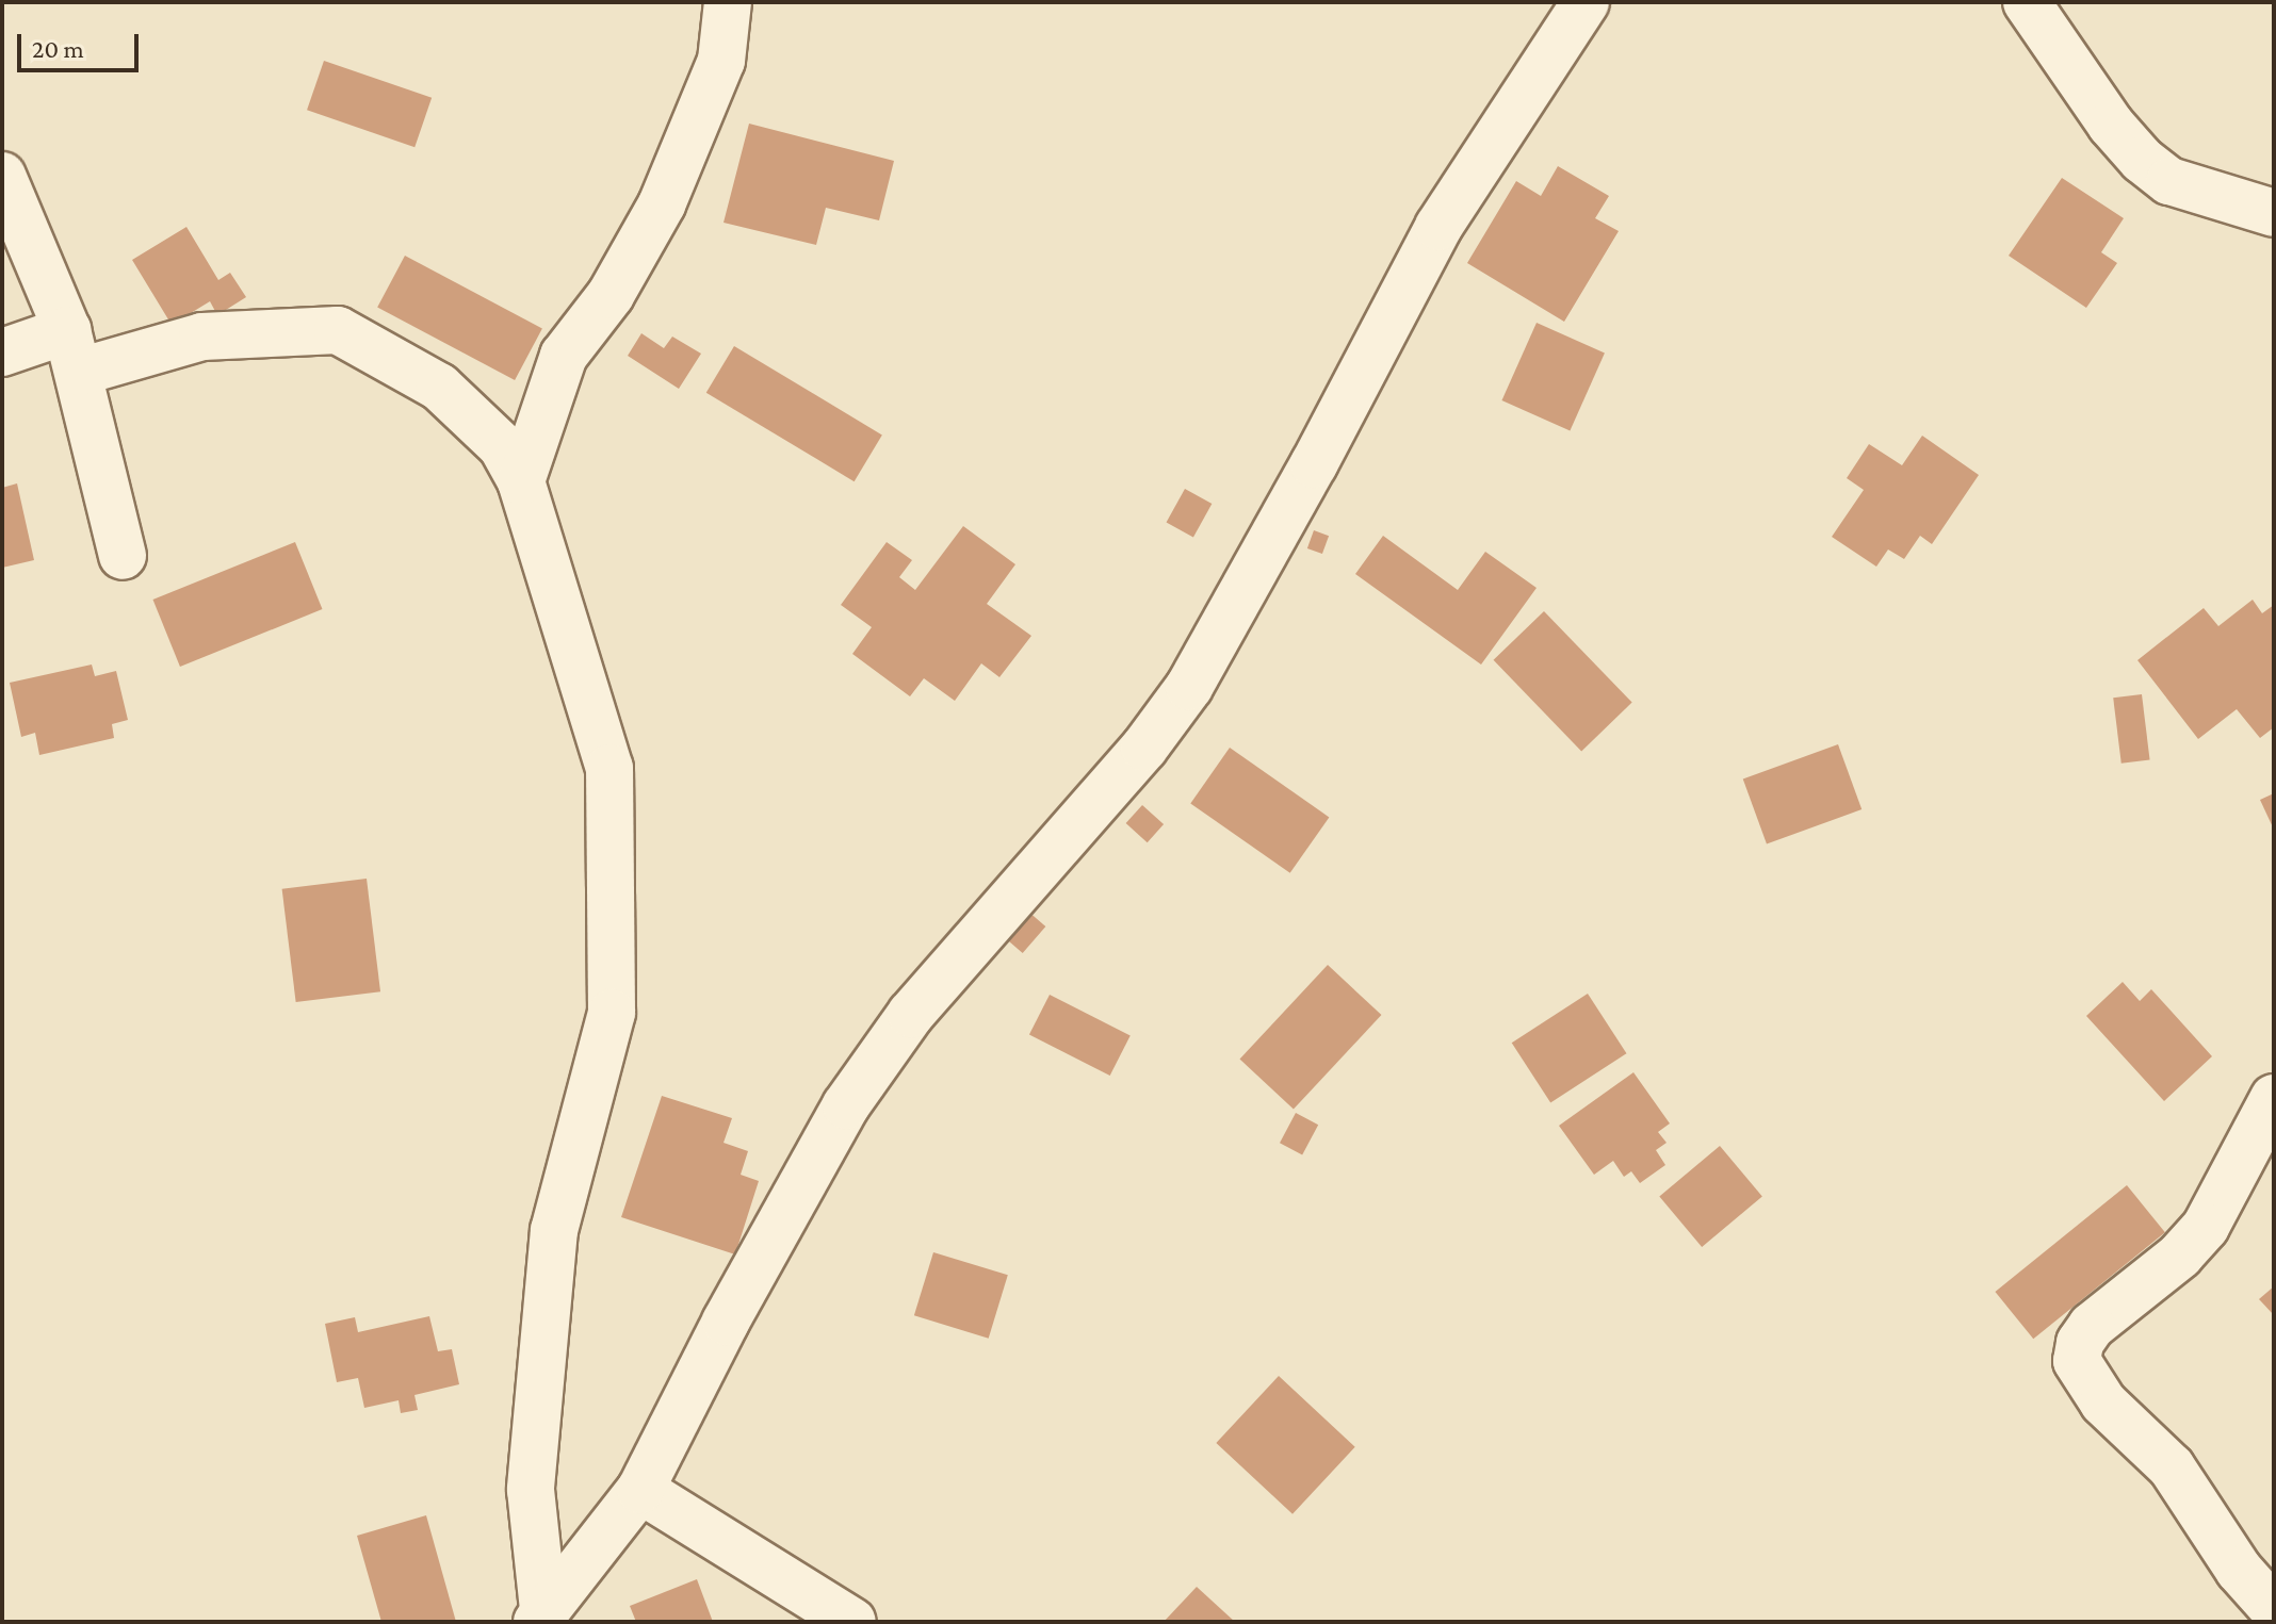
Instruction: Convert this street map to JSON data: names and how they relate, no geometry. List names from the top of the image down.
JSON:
{
  "scale_bar": "20 m"
}
